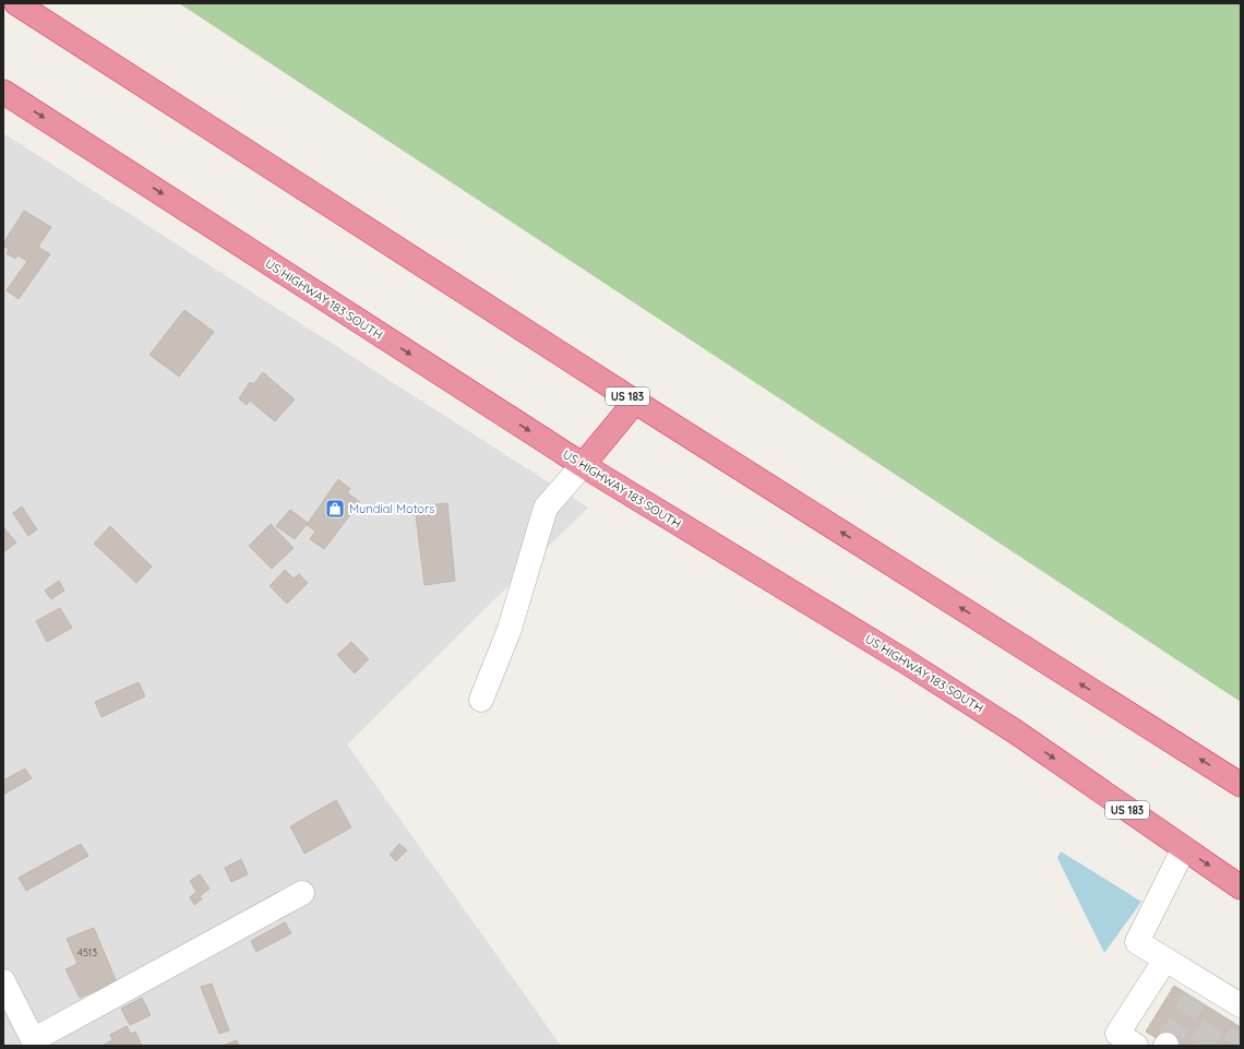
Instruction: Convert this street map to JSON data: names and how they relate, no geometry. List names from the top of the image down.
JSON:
{
  "streets": {
    "highway": ["US HIGHWAY 183 SOUTH", "US 183"]
  },
  "places": {
    "shop": ["Mundial Motors"]
  },
  "house_numbers": ["4513"]
}
